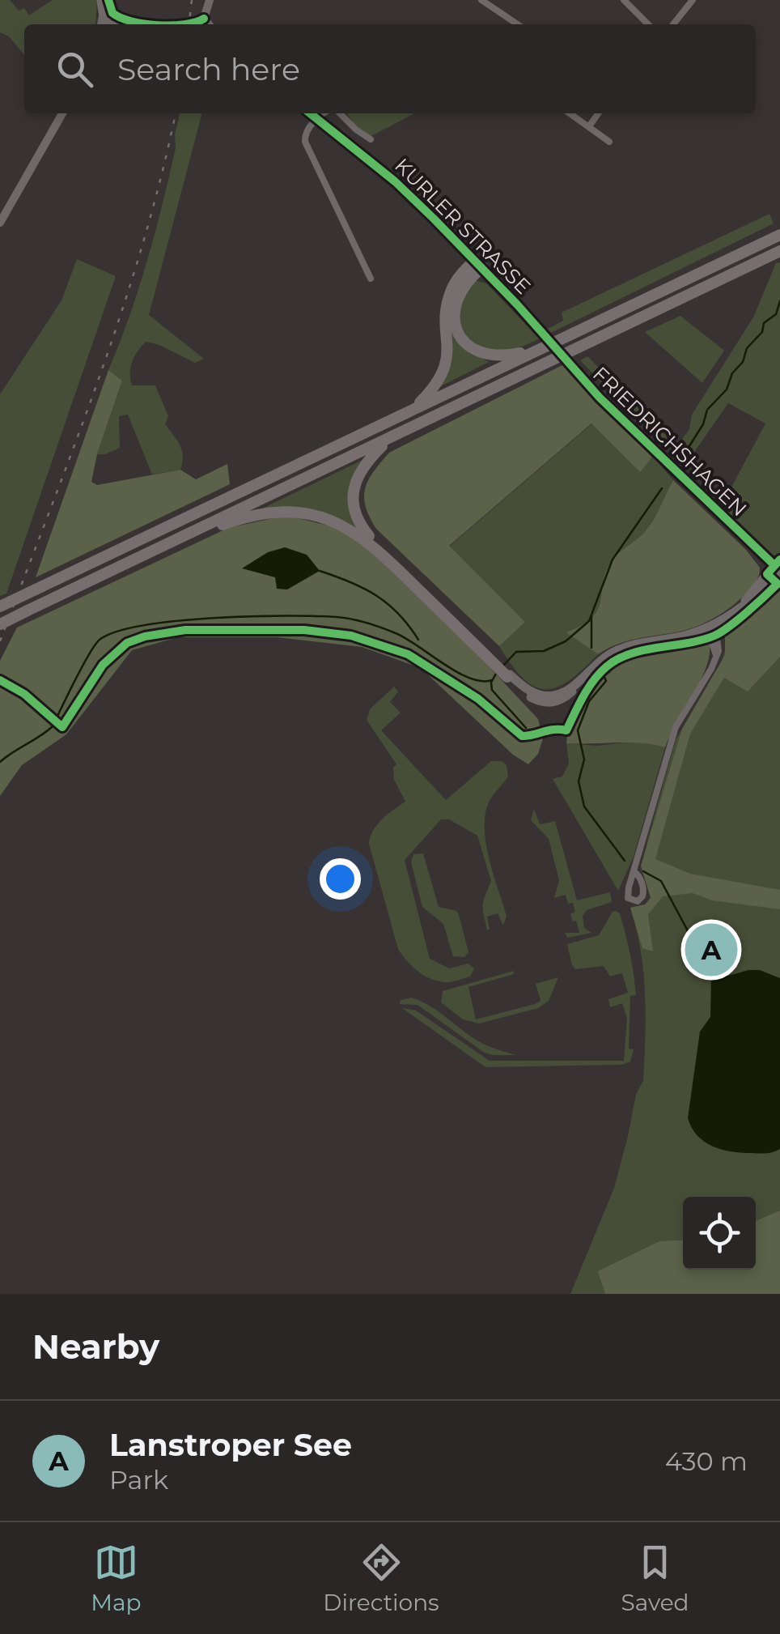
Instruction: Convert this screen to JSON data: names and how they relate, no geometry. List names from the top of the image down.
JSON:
{
  "streets": {
    "main road": ["KURLER STRASSE", "FRIEDRICHSHAGEN"]
  },
  "crossings": [
    ["KURLER STRASSE", "FRIEDRICHSHAGEN"]
  ],
  "page": {
    "search": "Search here",
    "pins": "A",
    "heading": "Nearby",
    "list": [
      {
        "mark": "A",
        "name": "Lanstroper See",
        "note": "Park",
        "value": "430 m"
      }
    ],
    "nav": ["Map", "Directions", "Saved"]
  }
}
